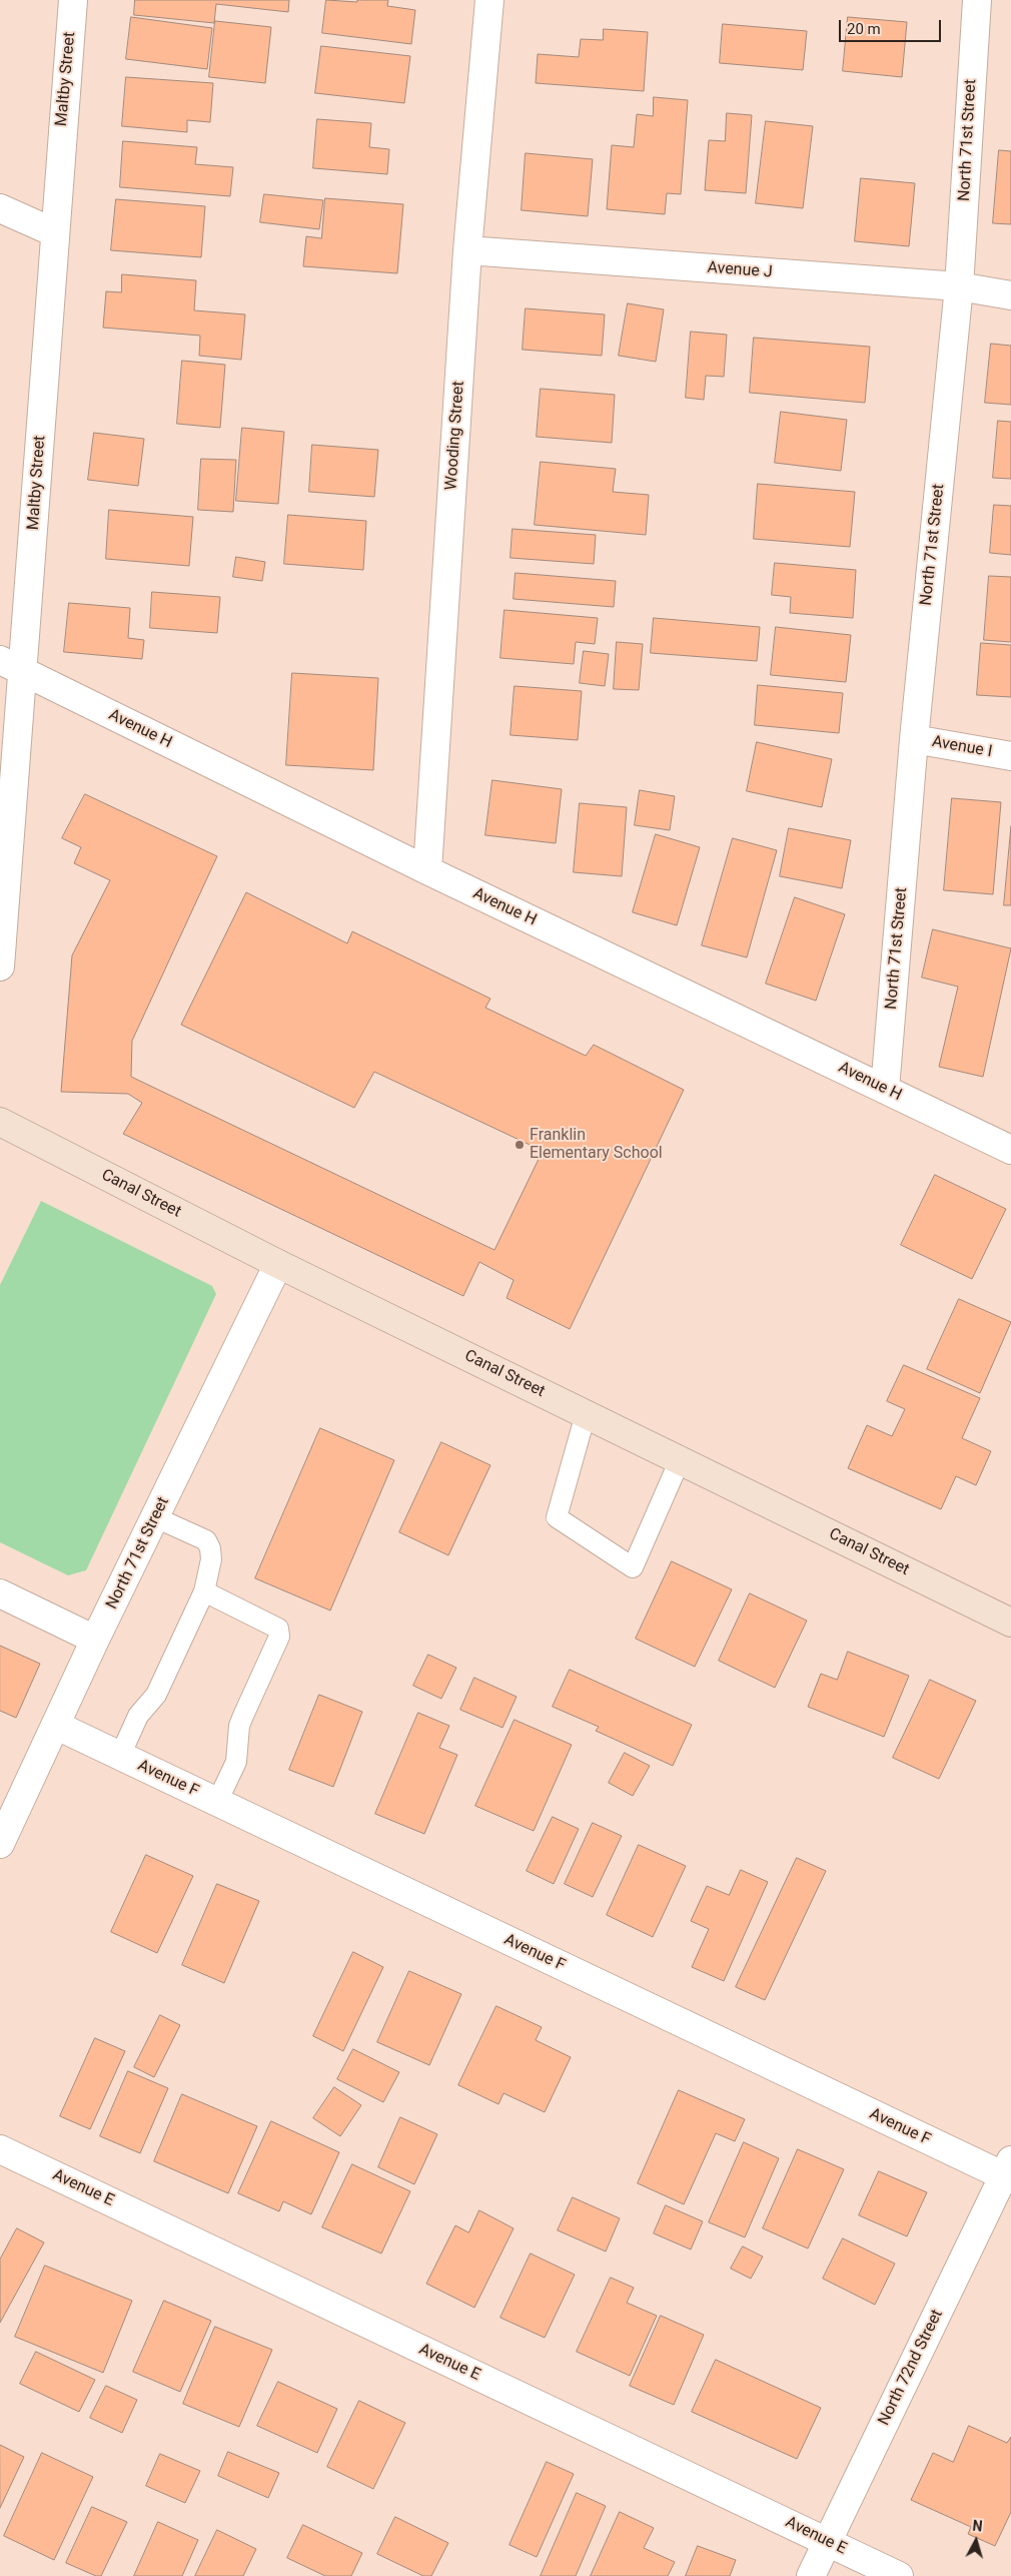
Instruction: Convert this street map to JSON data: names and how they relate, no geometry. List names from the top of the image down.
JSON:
{
  "streets": {
    "street": [
      "Maltby Street",
      "North 71st Street",
      "Avenue J",
      "Wooding Street",
      "Avenue H",
      "Avenue I",
      "Canal Street",
      "Avenue F",
      "Avenue E",
      "North 72nd Street"
    ]
  },
  "crossings": [
    ["Maltby Street", "Avenue H"],
    ["North 71st Street", "Avenue J"],
    ["North 71st Street", "Avenue H"],
    ["North 71st Street", "Avenue I"],
    ["North 71st Street", "Canal Street"],
    ["North 71st Street", "Avenue F"],
    ["Avenue J", "Wooding Street"],
    ["Wooding Street", "Avenue H"],
    ["Avenue F", "North 72nd Street"],
    ["Avenue E", "North 72nd Street"]
  ],
  "places": ["Franklin Elementary School"],
  "scale_bar": "20 m",
  "north": "top"
}
